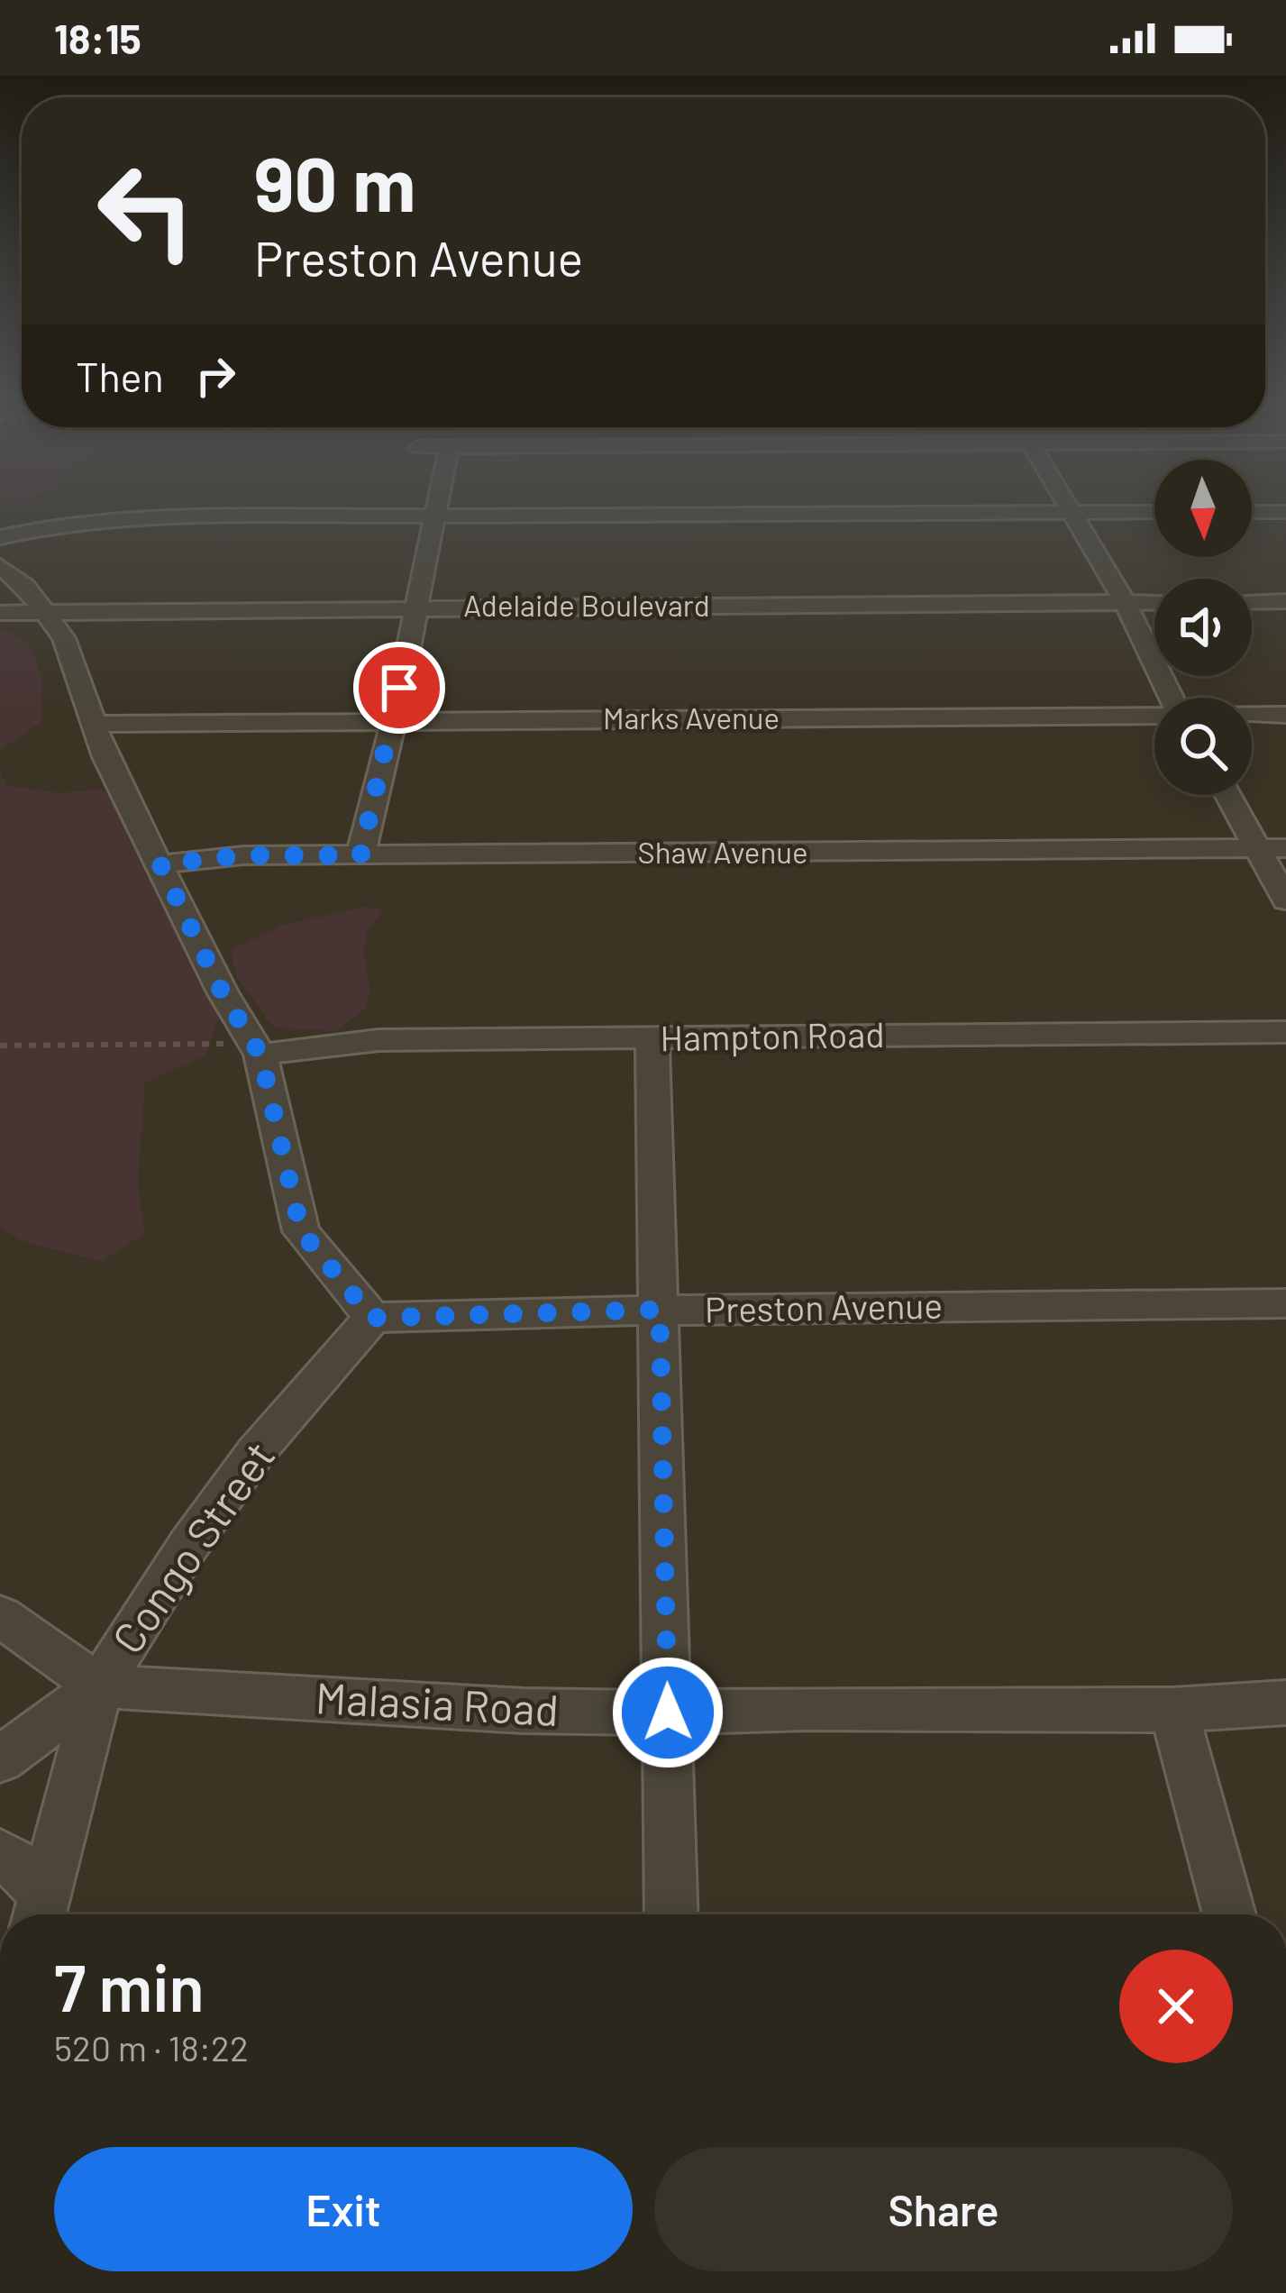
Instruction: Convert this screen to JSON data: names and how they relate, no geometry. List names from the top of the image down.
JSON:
{
  "streets": {
    "street": [
      "Adelaide Boulevard",
      "Marks Avenue",
      "Shaw Avenue",
      "Hampton Road",
      "Preston Avenue",
      "Congo Street",
      "Malasia Road"
    ]
  },
  "crossings": [
    ["Preston Avenue", "Congo Street"],
    ["Congo Street", "Malasia Road"]
  ],
  "north": "bottom",
  "page": {
    "status": "18:15",
    "turn": ["90 m", "Preston Avenue"],
    "then": "Then",
    "heading": ["7 min", "520 m · 18:22"],
    "buttons": ["Exit", "Share"]
  }
}
